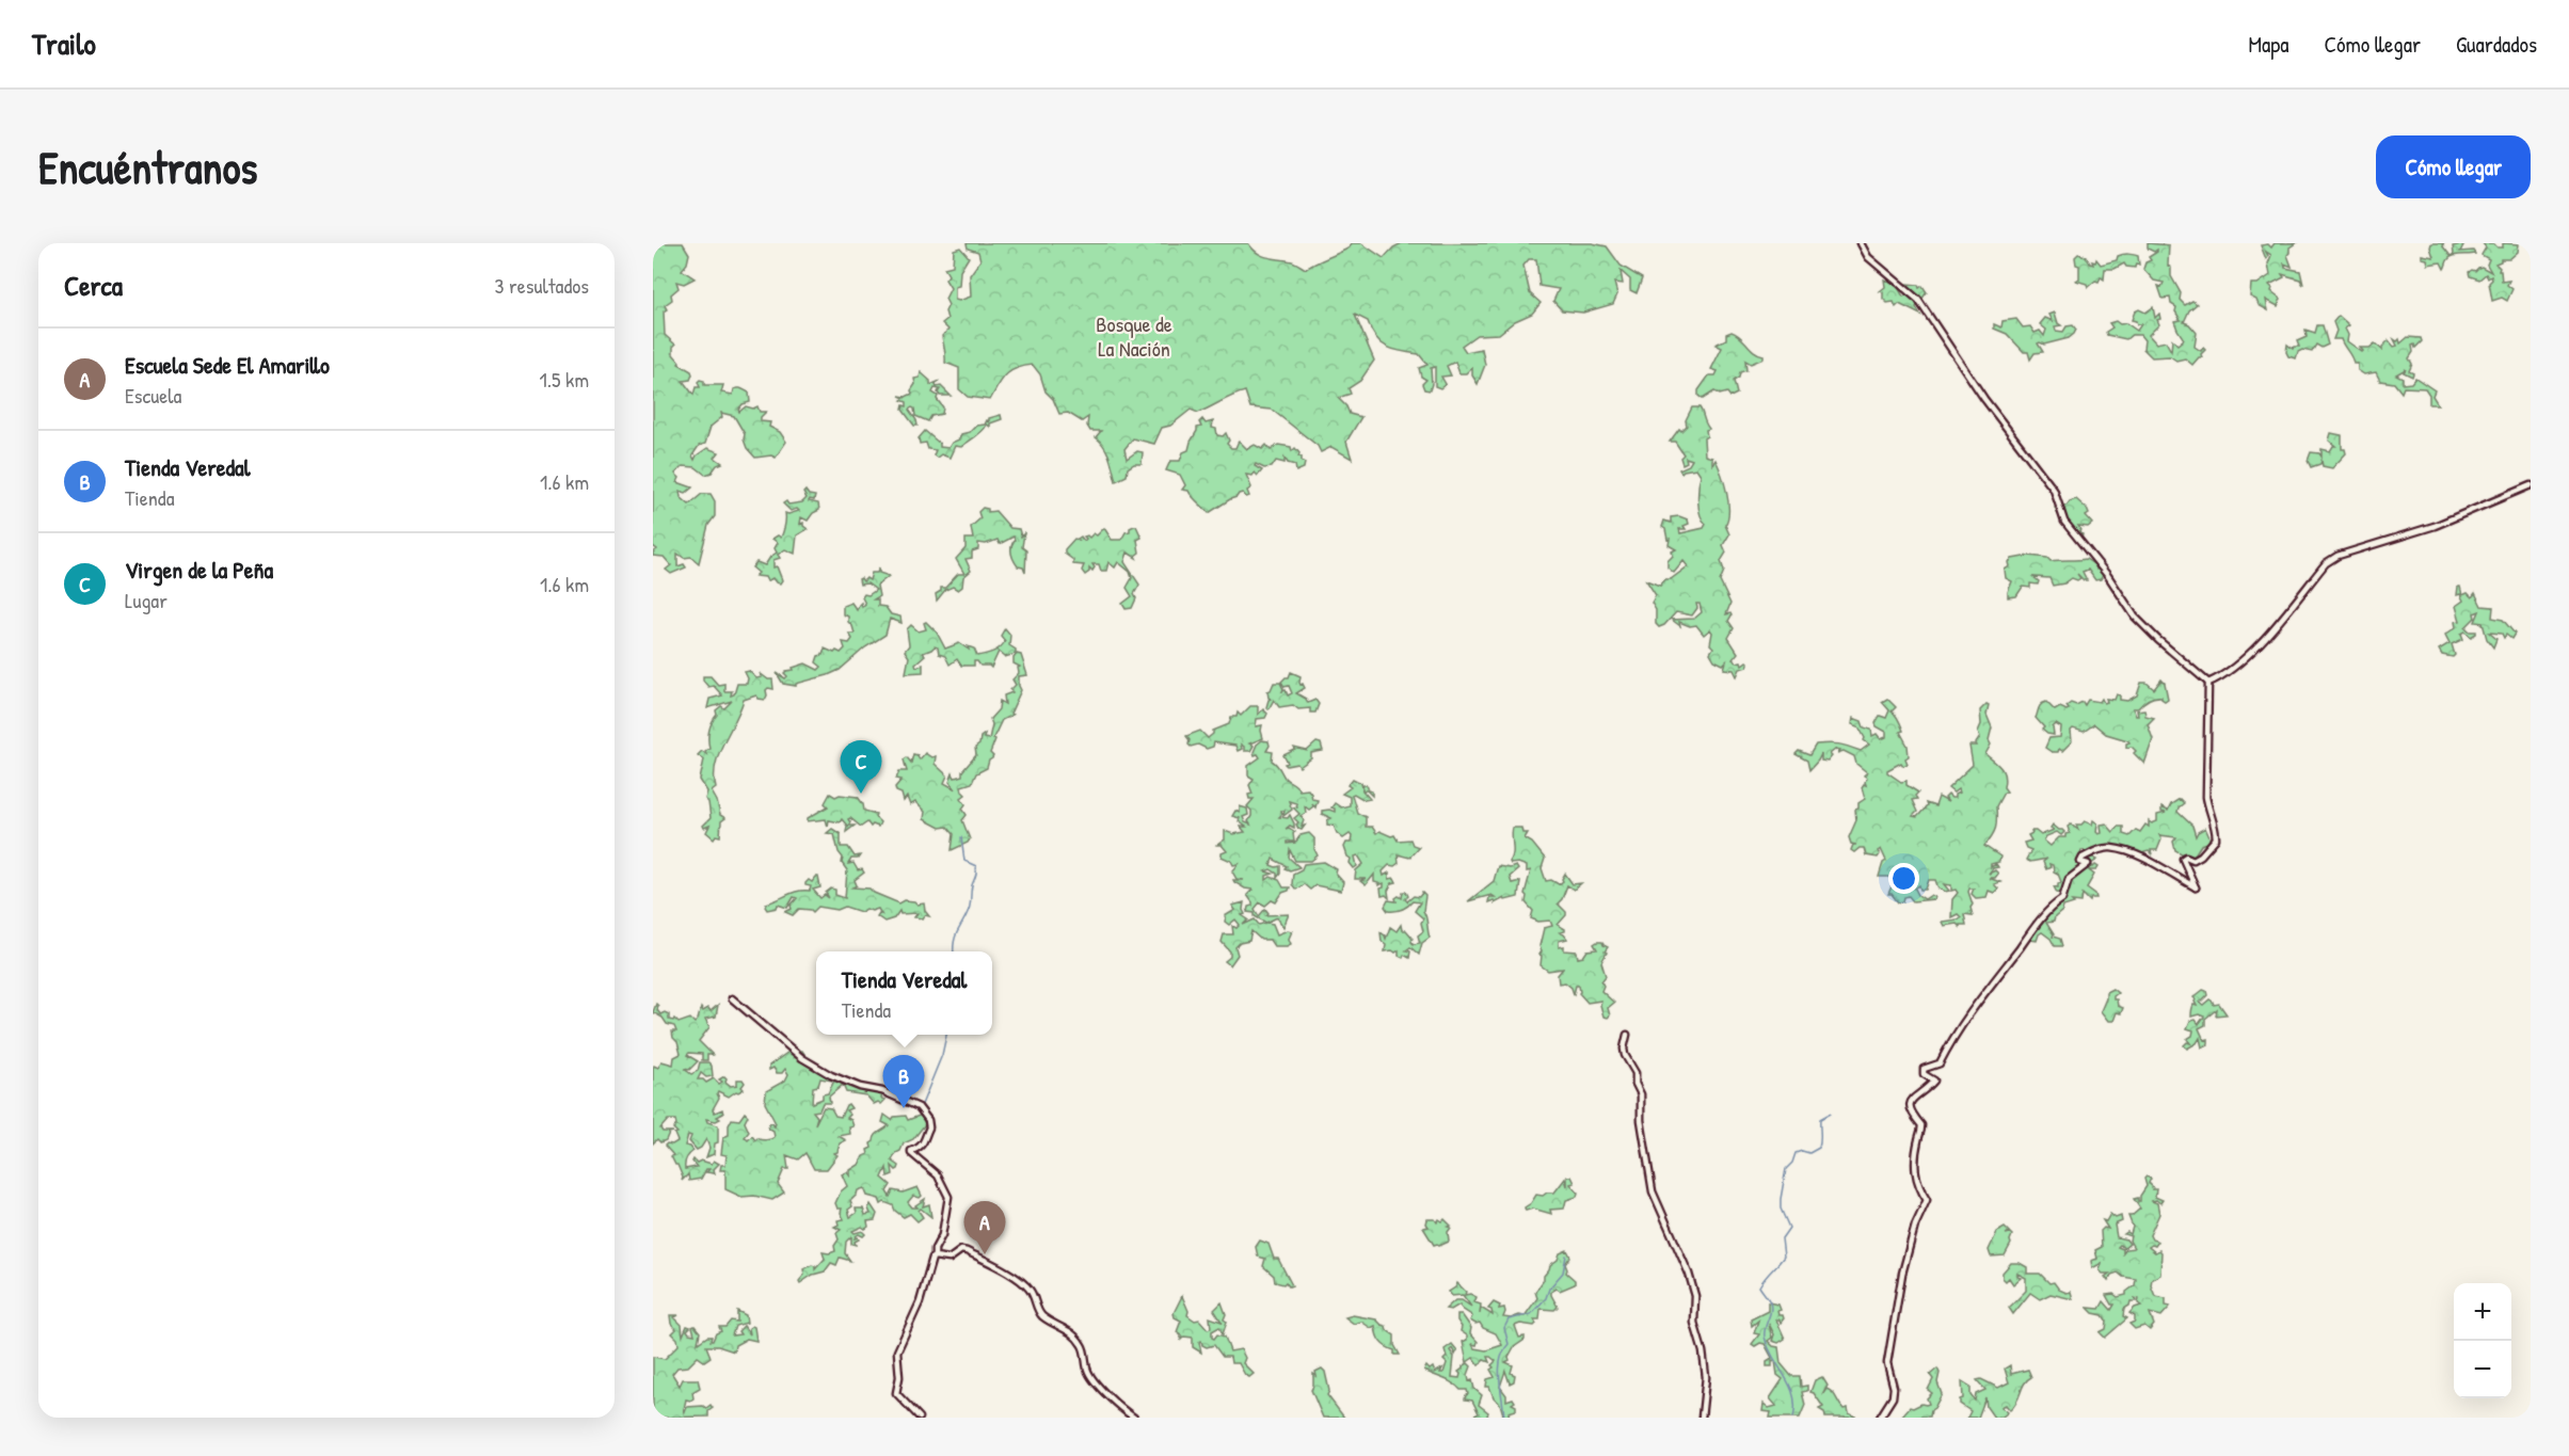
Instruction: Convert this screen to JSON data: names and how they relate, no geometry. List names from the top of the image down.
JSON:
{
  "parks": ["Bosque de La Nación"],
  "page": {
    "header": "Trailo",
    "nav": ["Mapa", "Cómo llegar", "Guardados"],
    "buttons": "Cómo llegar",
    "title": "Encuéntranos",
    "heading": ["Cerca", "3 resultados"],
    "list": [
      {
        "mark": "A",
        "name": "Escuela Sede El Amarillo",
        "note": "Escuela",
        "value": "1.5 km"
      },
      {
        "mark": "B",
        "name": "Tienda Veredal",
        "note": "Tienda",
        "value": "1.6 km"
      },
      {
        "mark": "C",
        "name": "Virgen de la Peña",
        "note": "Lugar",
        "value": "1.6 km"
      }
    ],
    "pins": ["C", "B", "A"],
    "popup": ["Tienda Veredal", "Tienda"],
    "map_buttons": ["+", "−"]
  }
}
